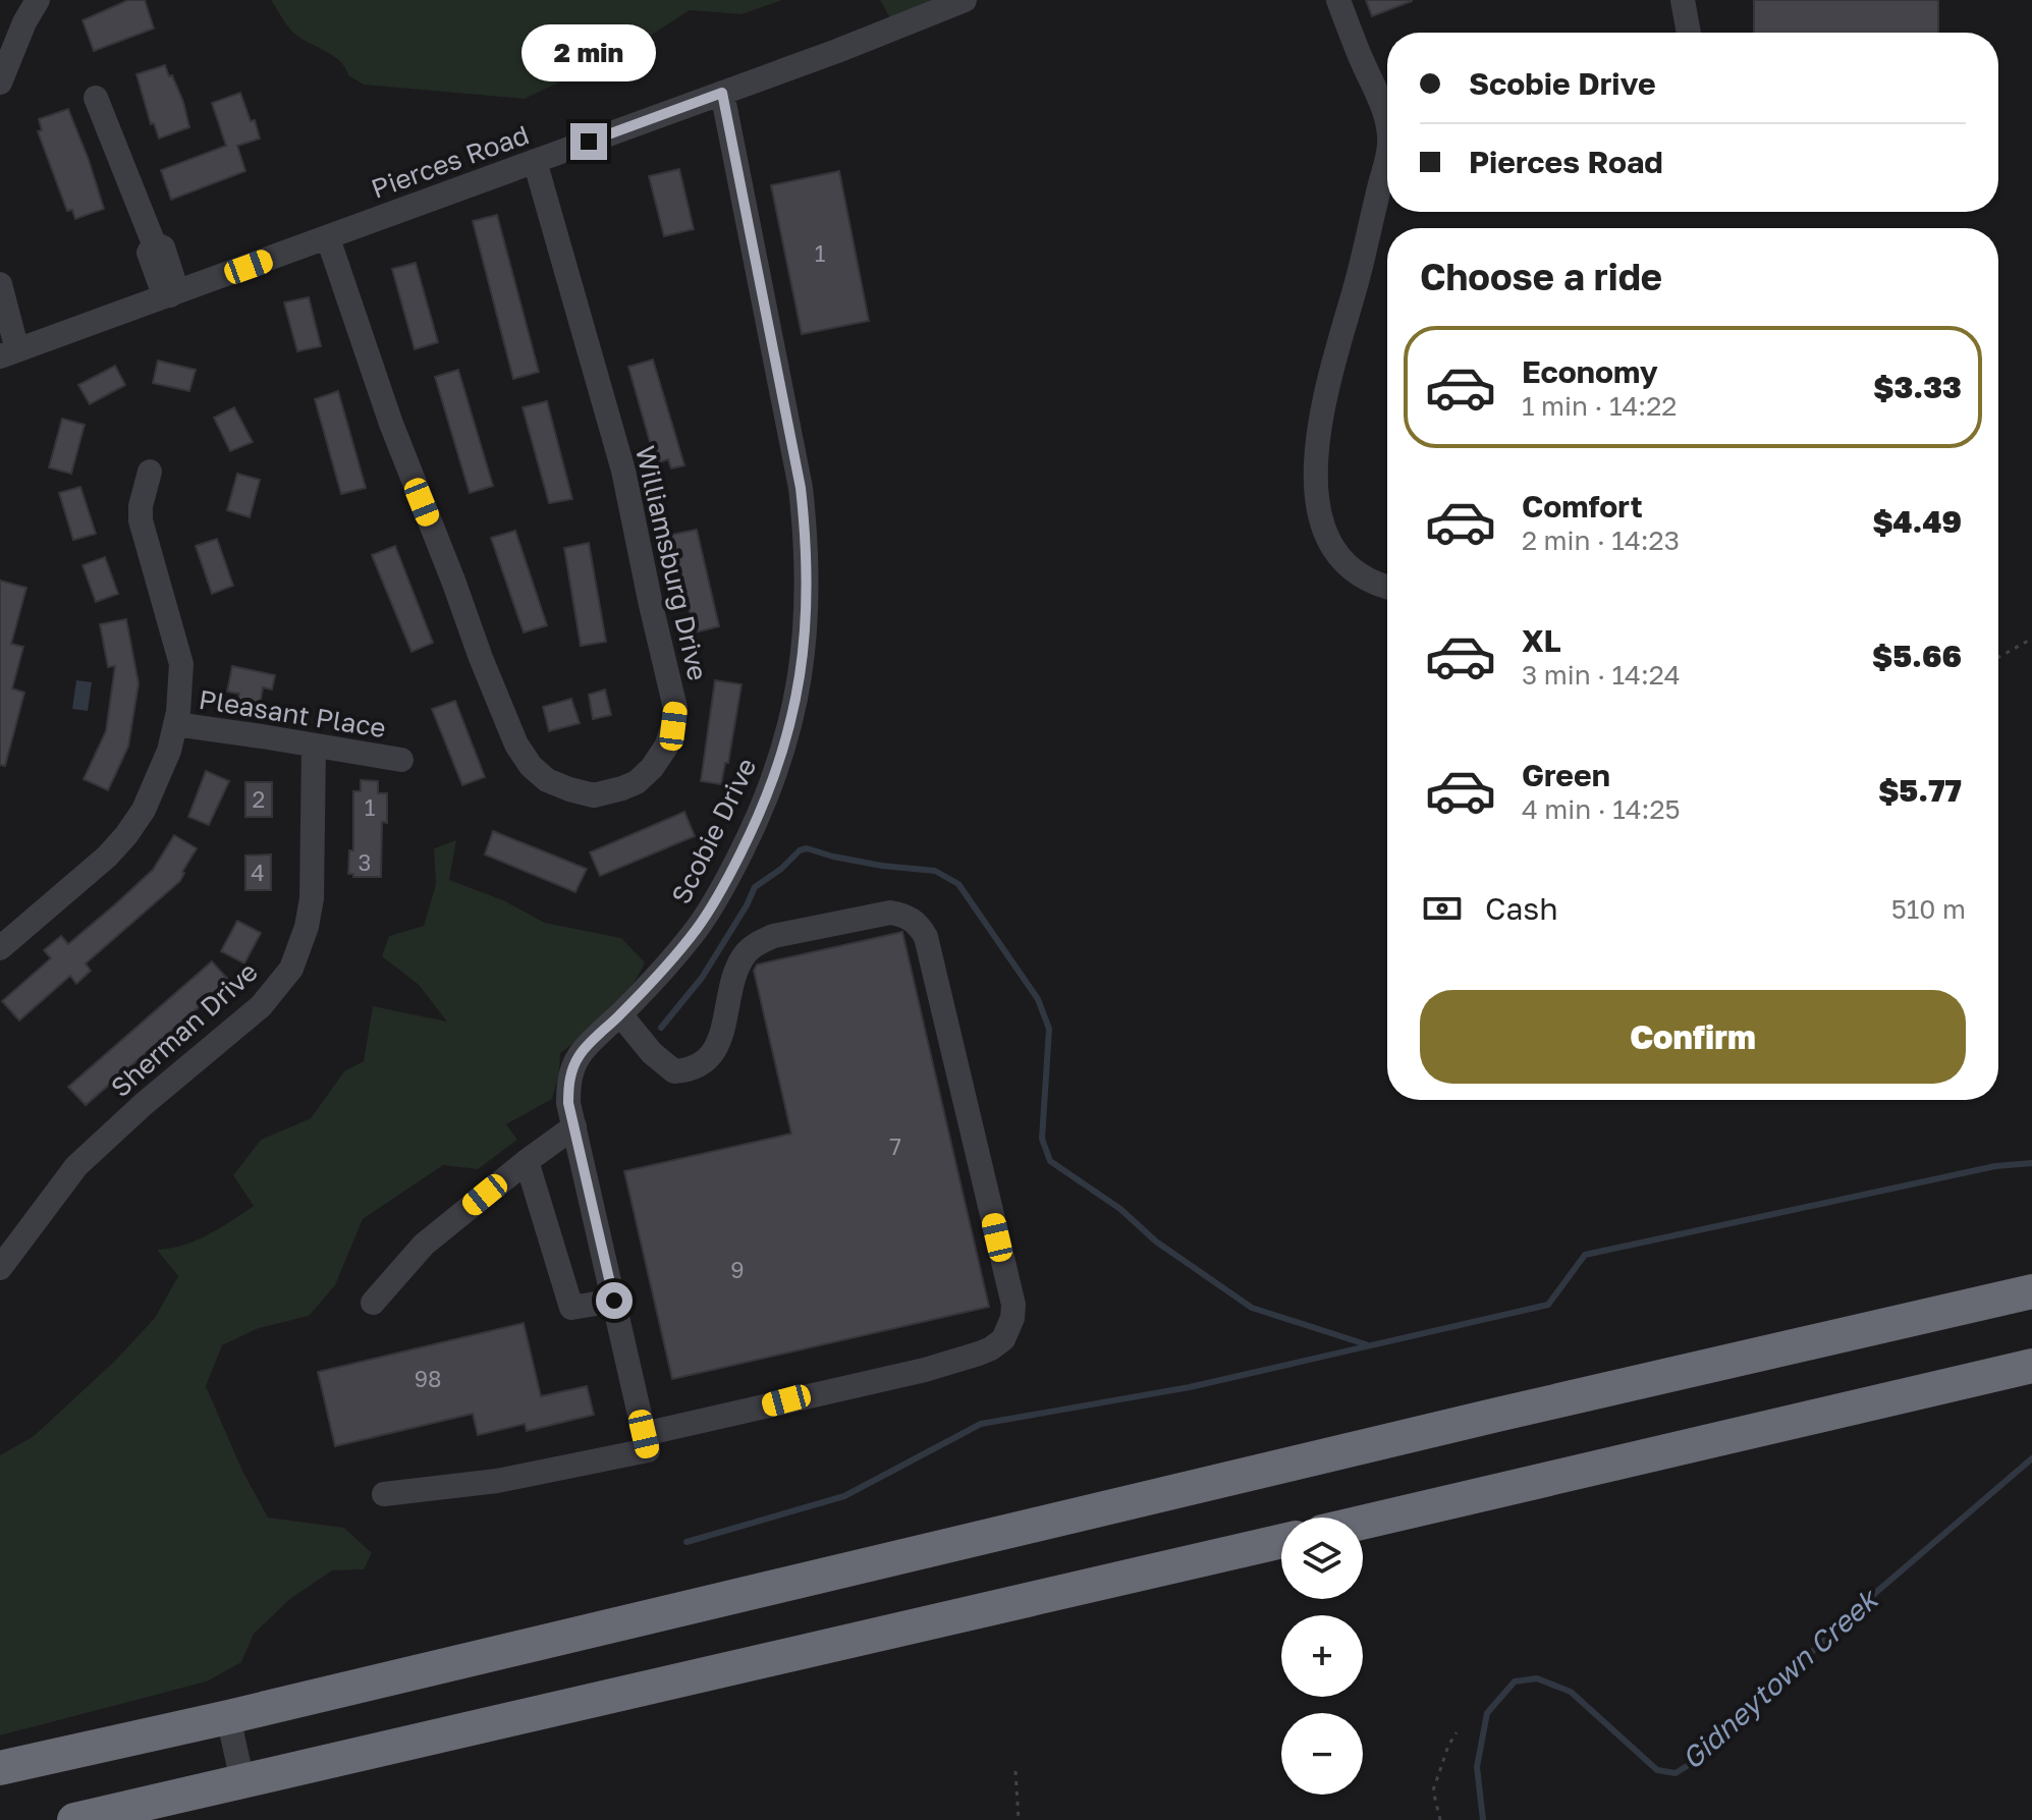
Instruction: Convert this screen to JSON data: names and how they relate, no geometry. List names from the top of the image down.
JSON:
{
  "streets": {
    "street": [
      "Pierces Road",
      "Williamsburg Drive",
      "Pleasant Place",
      "Scobie Drive",
      "Sherman Drive"
    ]
  },
  "crossings": [
    ["Pierces Road", "Williamsburg Drive"],
    ["Pierces Road", "Scobie Drive"],
    ["Pleasant Place", "Sherman Drive"]
  ],
  "water": ["Gidneytown Creek"],
  "house_numbers": [
    "1",
    "2",
    "1",
    "3",
    "4",
    "7",
    "9",
    "98"
  ],
  "page": {
    "bubble": "2 min",
    "banner": ["Scobie Drive", "Pierces Road"],
    "heading": "Choose a ride",
    "list": [
      {
        "name": "Economy",
        "note": "1 min · 14:22",
        "value": "$3.33"
      },
      {
        "name": "Comfort",
        "note": "2 min · 14:23",
        "value": "$4.49"
      },
      {
        "name": "XL",
        "note": "3 min · 14:24",
        "value": "$5.66"
      },
      {
        "name": "Green",
        "note": "4 min · 14:25",
        "value": "$5.77"
      }
    ],
    "pay": ["Cash", "510 m"],
    "buttons": "Confirm",
    "map_buttons": ["+", "−"]
  }
}
